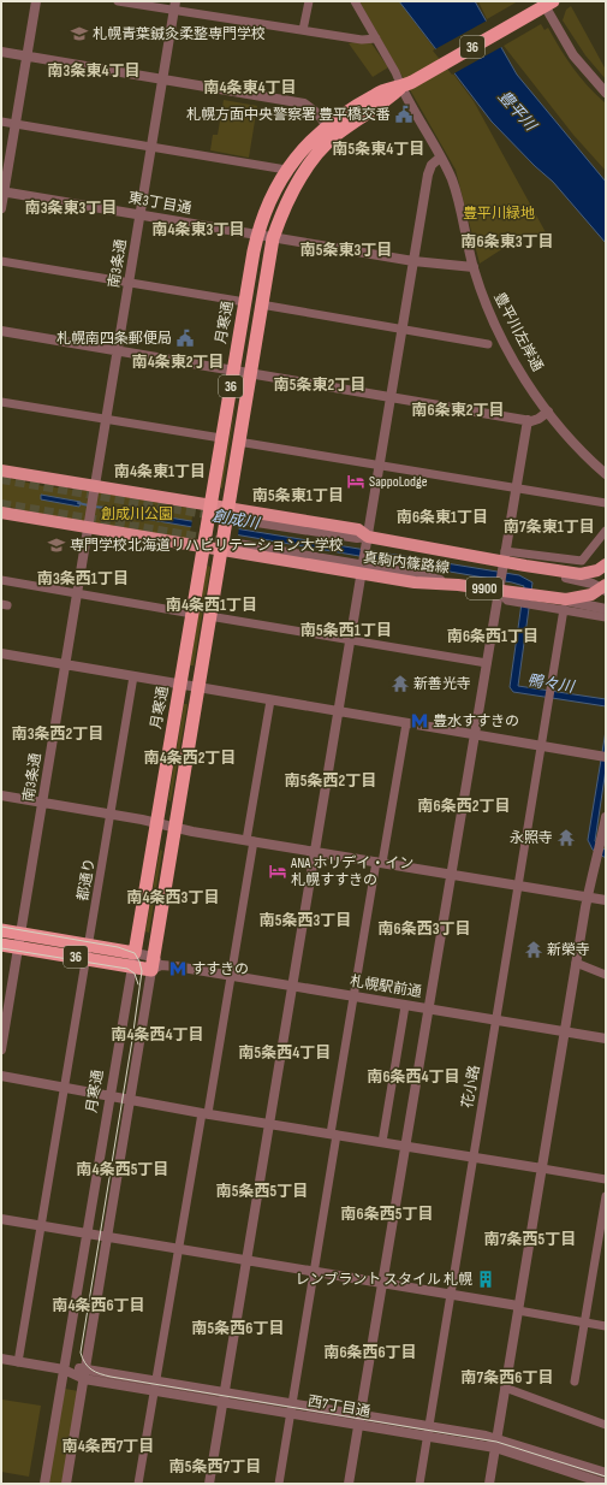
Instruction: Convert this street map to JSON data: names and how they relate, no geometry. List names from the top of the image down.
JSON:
{
  "streets": {
    "highway": ["36", "月寒通", "札幌駅前通"],
    "main road": ["真駒内篠路線", "9900"],
    "street": [
      "東3丁目通",
      "南3条通",
      "豊平川左岸通",
      "都通り",
      "花小路",
      "西7丁目通"
    ]
  },
  "crossings": [
    ["東3丁目通", "南3条通"],
    ["東3丁目通", "月寒通"],
    ["東3丁目通", "豊平川左岸通"],
    ["南3条通", "真駒内篠路線"],
    ["南3条通", "札幌駅前通"],
    ["月寒通", "豊平川左岸通"],
    ["月寒通", "真駒内篠路線"],
    ["月寒通", "札幌駅前通"],
    ["月寒通", "西7丁目通"],
    ["都通り", "札幌駅前通"],
    ["都通り", "西7丁目通"],
    ["札幌駅前通", "花小路"],
    ["花小路", "西7丁目通"]
  ],
  "districts": [
    "南3条東4丁目",
    "南4条東4丁目",
    "南5条東4丁目",
    "南3条東3丁目",
    "南4条東3丁目",
    "南6条東3丁目",
    "南5条東3丁目",
    "南4条東2丁目",
    "南5条東2丁目",
    "南6条東2丁目",
    "南4条東1丁目",
    "南5条東1丁目",
    "南6条東1丁目",
    "南7条東1丁目",
    "南3条西1丁目",
    "南4条西1丁目",
    "南5条西1丁目",
    "南6条西1丁目",
    "南3条西2丁目",
    "南4条西2丁目",
    "南5条西2丁目",
    "南6条西2丁目",
    "南4条西3丁目",
    "南5条西3丁目",
    "南6条西3丁目",
    "南4条西4丁目",
    "南5条西4丁目",
    "南6条西4丁目",
    "南4条西5丁目",
    "南5条西5丁目",
    "南6条西5丁目",
    "南7条西5丁目",
    "南4条西6丁目",
    "南5条西6丁目",
    "南6条西6丁目",
    "南7条西6丁目",
    "南4条西7丁目",
    "南5条西7丁目"
  ],
  "water": ["豊平川", "創成川", "鴨々川"],
  "parks": ["豊平川緑地", "創成川公園"],
  "places": {
    "school or university": ["札幌青葉鍼灸柔整専門学校", "専門学校北海道リハビリテーション大学校"],
    "public building": ["札幌方面中央警察署 豊平橋交番", "札幌南四条郵便局"],
    "hotel": ["SappoLodge", "ANA ホリデイ・イン 札幌すすきの"],
    "temple": ["新善光寺", "永照寺", "新榮寺"],
    "metro station": ["豊水すすきの", "すすきの"],
    "building": ["レンブラント スタイル 札幌"]
  }
}
